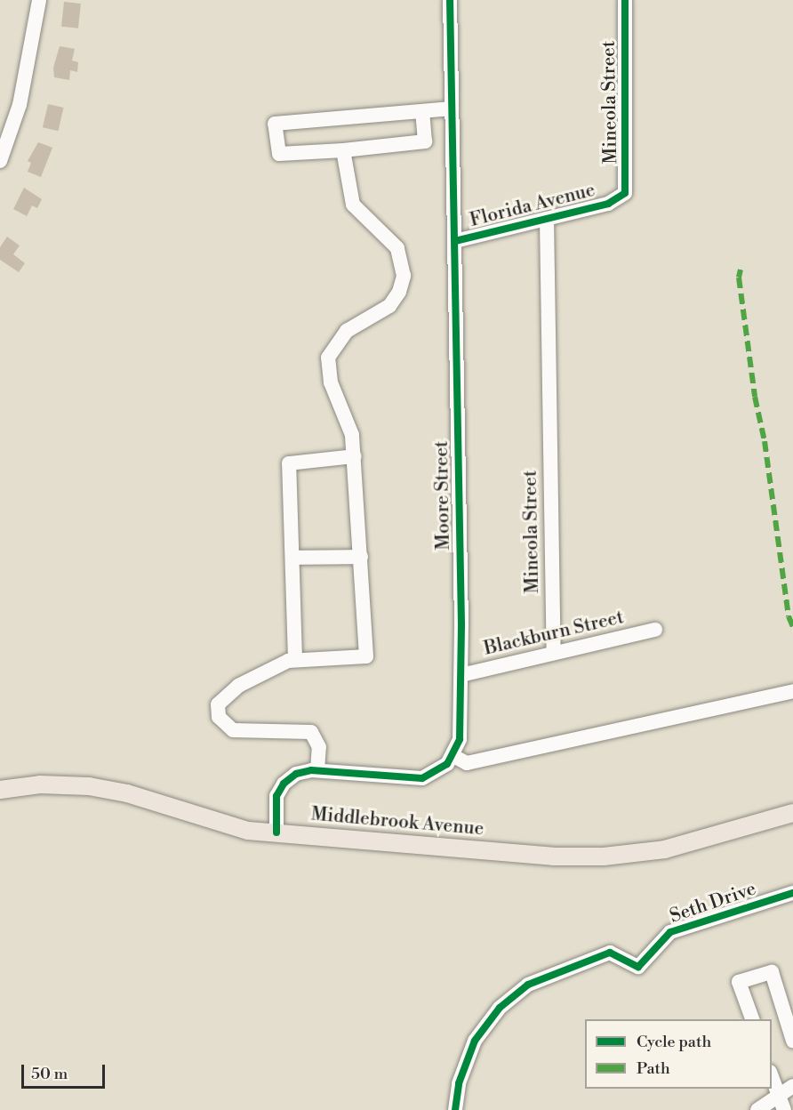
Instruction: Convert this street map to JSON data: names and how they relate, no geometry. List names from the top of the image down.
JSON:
{
  "streets": {
    "main road": ["Middlebrook Avenue"],
    "street": [
      "Mineola Street",
      "Florida Avenue",
      "Moore Street",
      "Blackburn Street",
      "Seth Drive"
    ]
  },
  "crossings": [
    ["Mineola Street", "Florida Avenue"],
    ["Mineola Street", "Blackburn Street"],
    ["Florida Avenue", "Moore Street"],
    ["Moore Street", "Blackburn Street"]
  ],
  "legend": ["Cycle path", "Path"],
  "scale_bar": "50 m"
}
